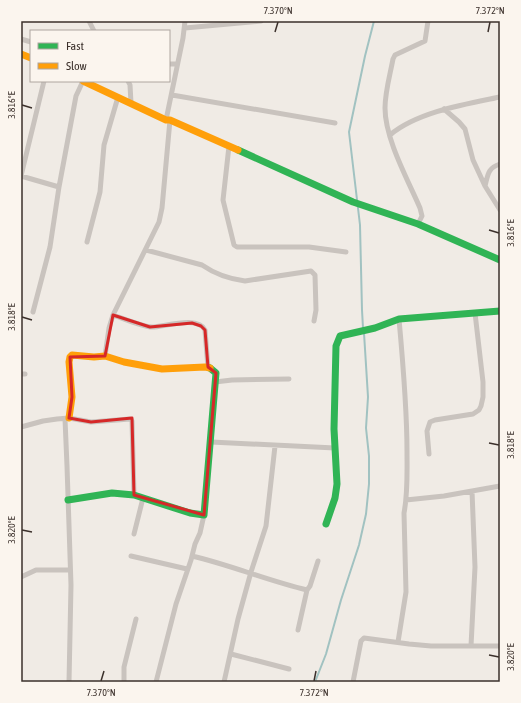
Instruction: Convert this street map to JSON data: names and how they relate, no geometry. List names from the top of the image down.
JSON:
{
  "legend": ["Fast", "Slow"],
  "coordinates": [
    "7.370°N",
    "7.372°N",
    "3.816°E",
    "3.818°E",
    "3.820°E"
  ]
}
